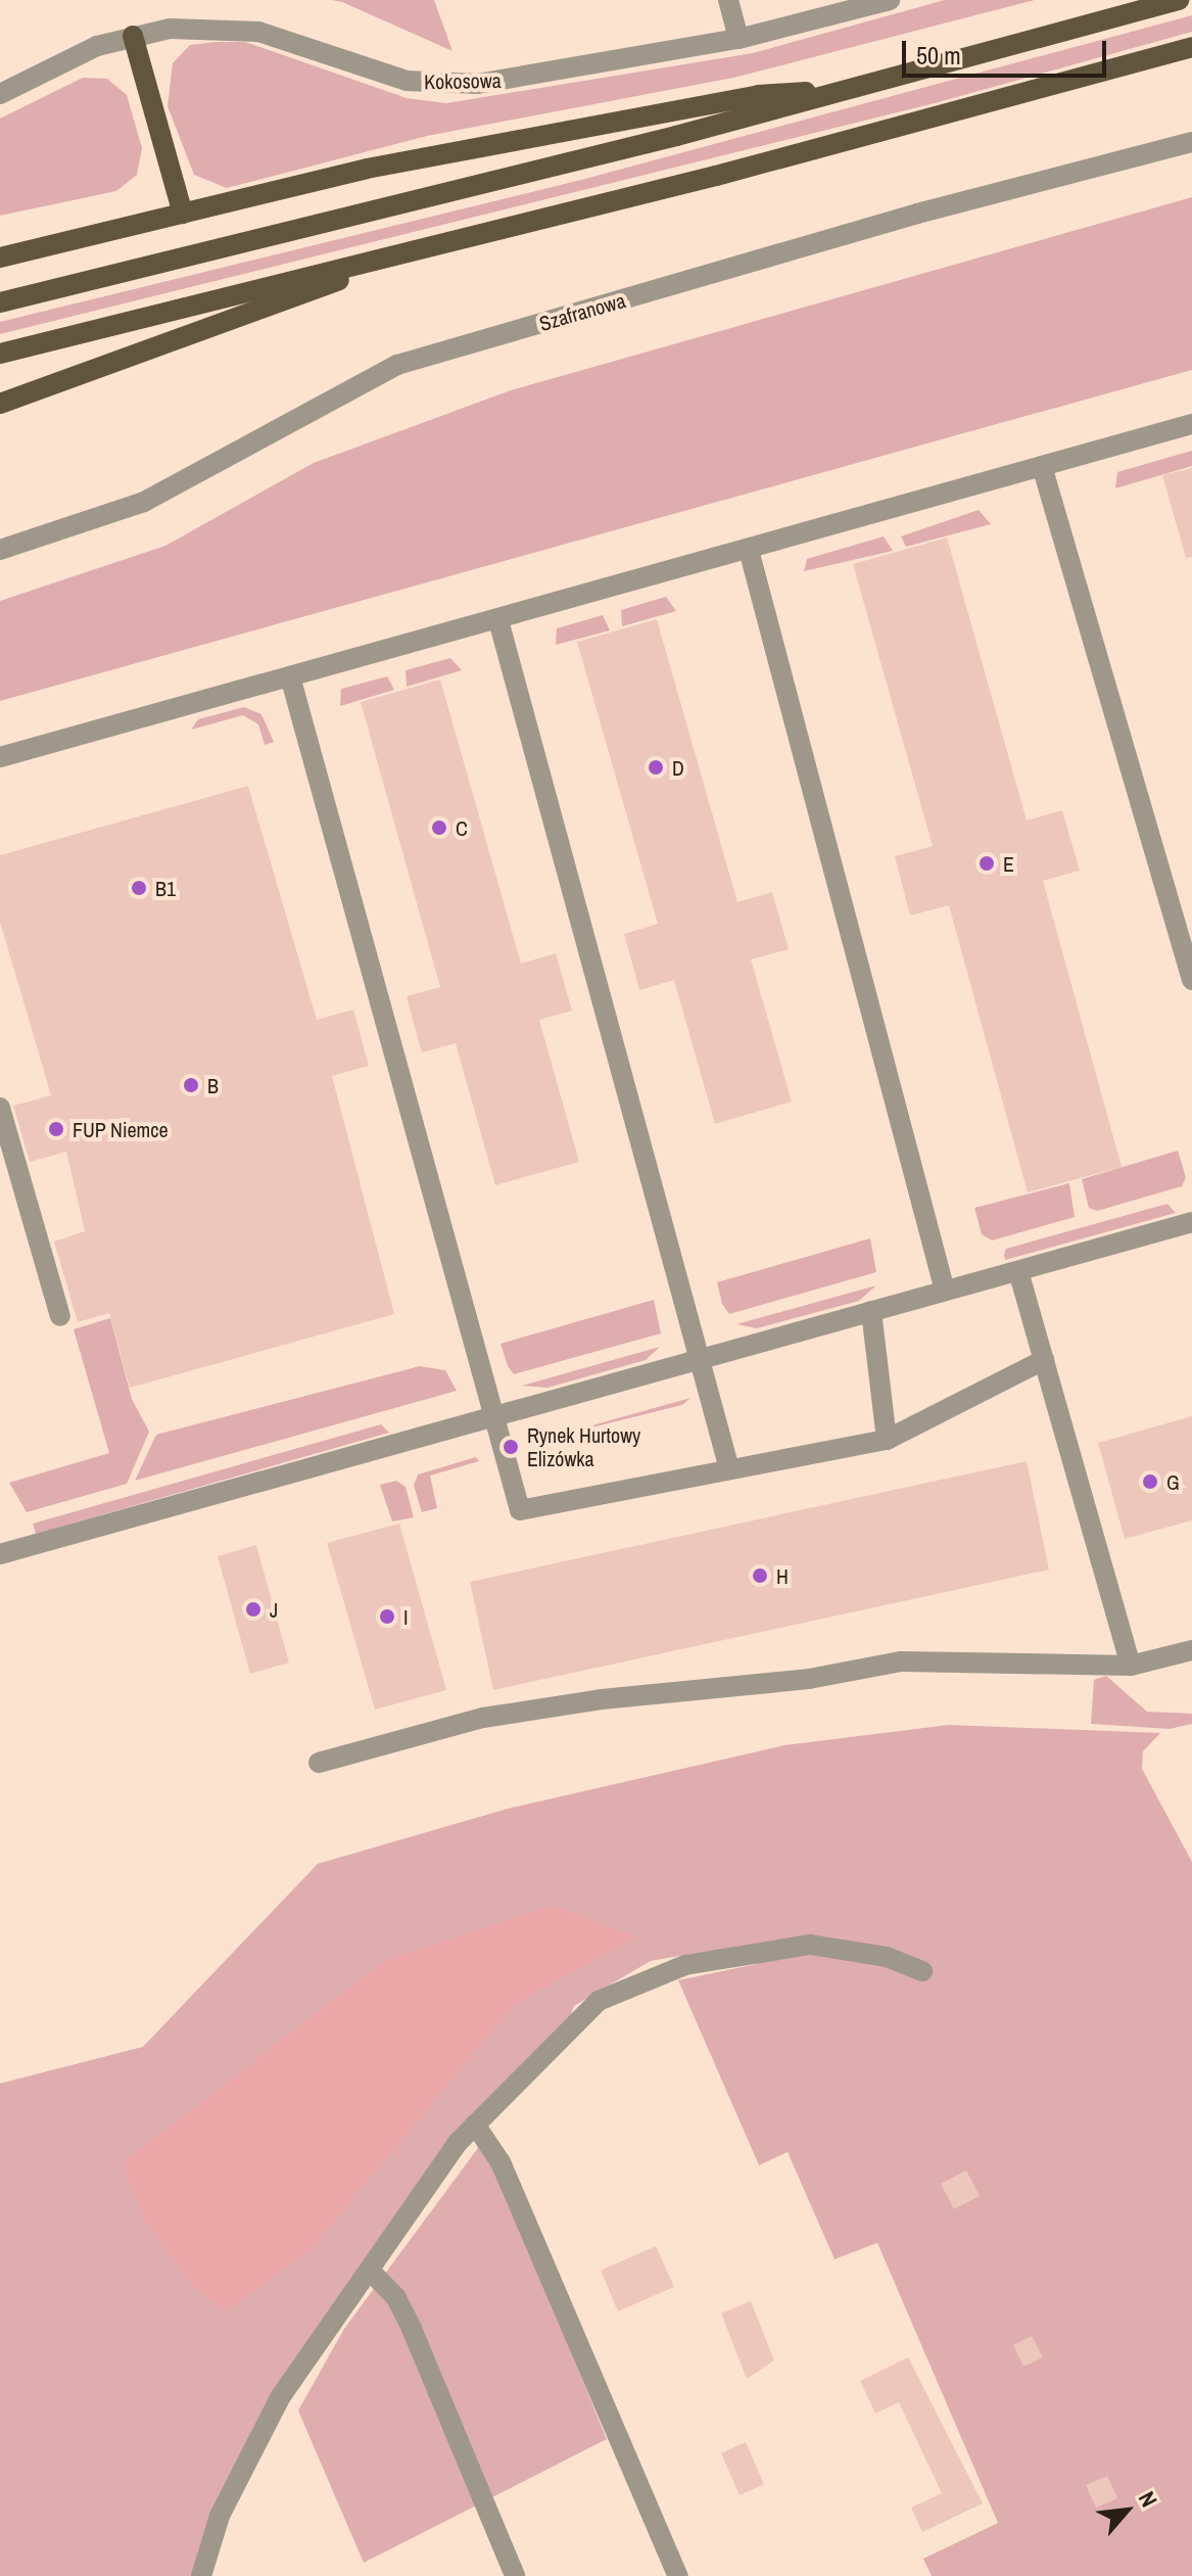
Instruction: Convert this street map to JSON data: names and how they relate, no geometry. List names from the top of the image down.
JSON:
{
  "streets": {
    "street": ["Kokosowa", "Szafranowa"]
  },
  "places": [
    "D",
    "C",
    "E",
    "B1",
    "B",
    "FUP Niemce",
    "Rynek Hurtowy Elizówka",
    "G",
    "H",
    "J",
    "I"
  ],
  "scale_bar": "50 m",
  "north": "top right"
}
